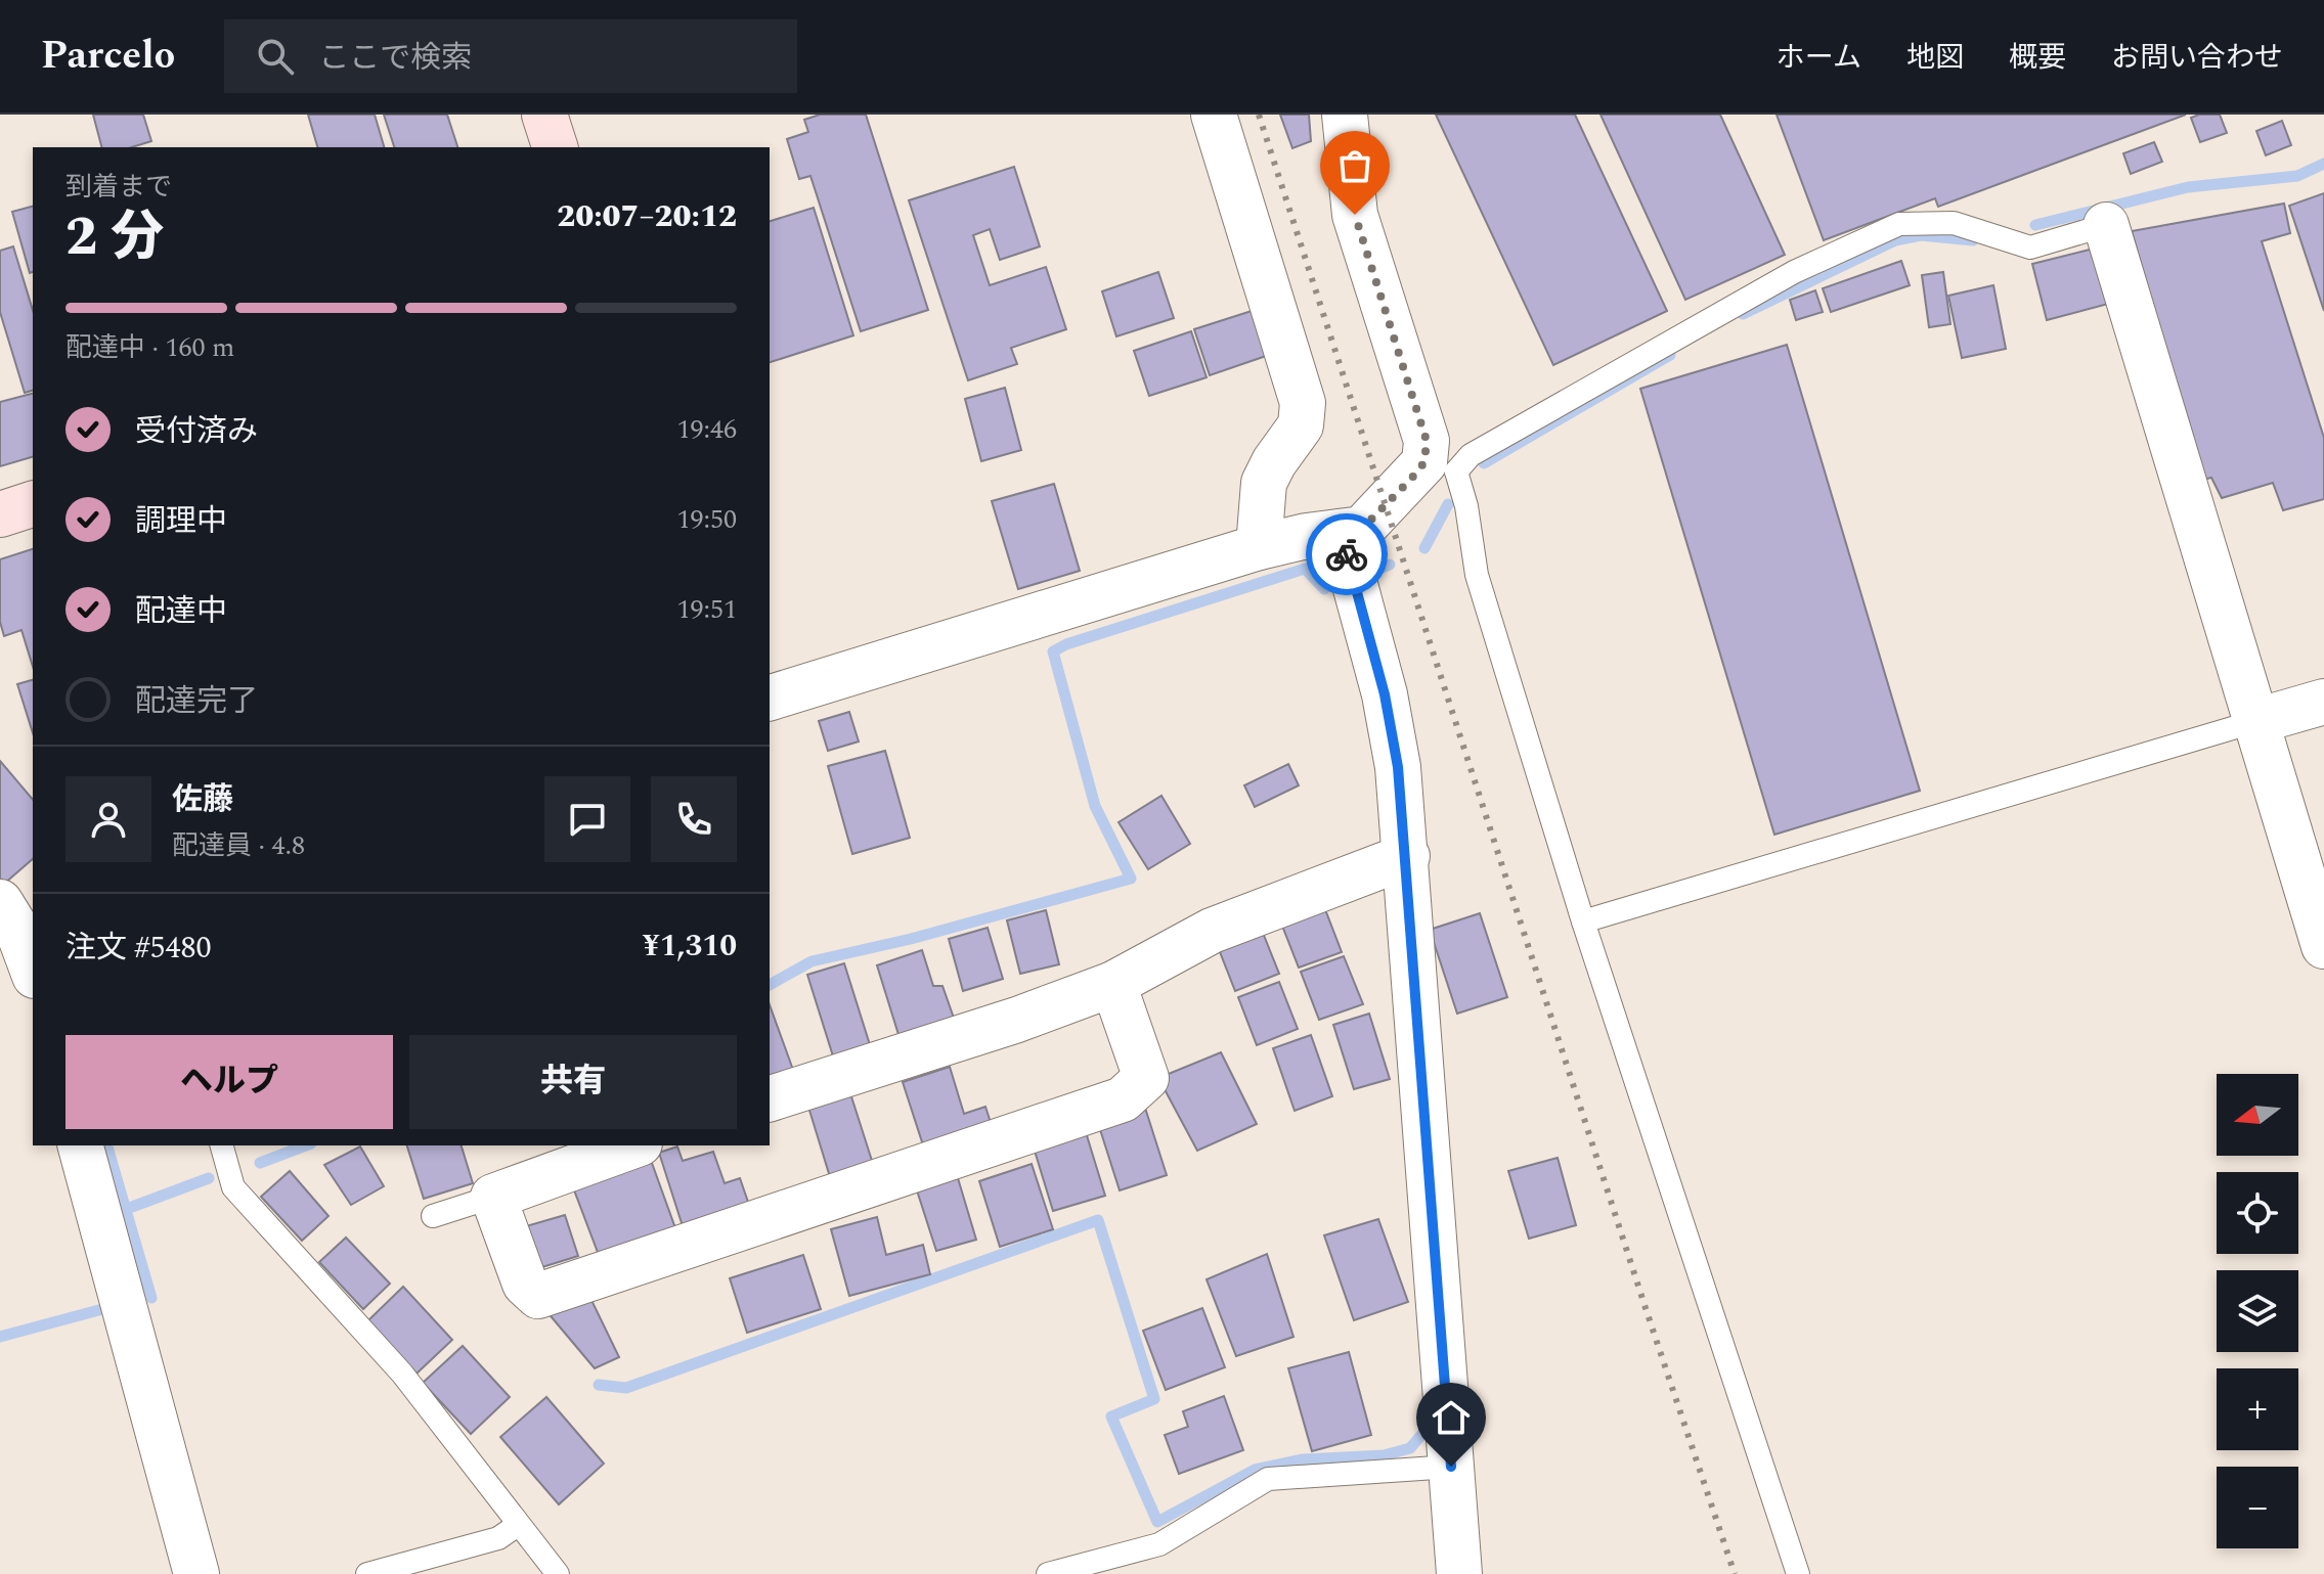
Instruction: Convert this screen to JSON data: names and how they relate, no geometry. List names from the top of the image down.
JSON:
{
  "north": "left",
  "page": {
    "header": "Parcelo",
    "search": "ここで検索",
    "nav": [
      "ホーム",
      "地図",
      "概要",
      "お問い合わせ"
    ],
    "heading": ["2 分", "到着まで", "20:07–20:12"],
    "panel": [
      "佐藤",
      "配達員 · 4.8",
      "注文 #5480",
      "¥1,310"
    ],
    "bar": "配達中 · 160 m",
    "list": [
      ["受付済み", "19:46"],
      ["調理中", "19:50"],
      ["配達中", "19:51"],
      "配達完了"
    ],
    "buttons": ["ヘルプ", "共有"],
    "map_buttons": ["+", "−"]
  }
}
